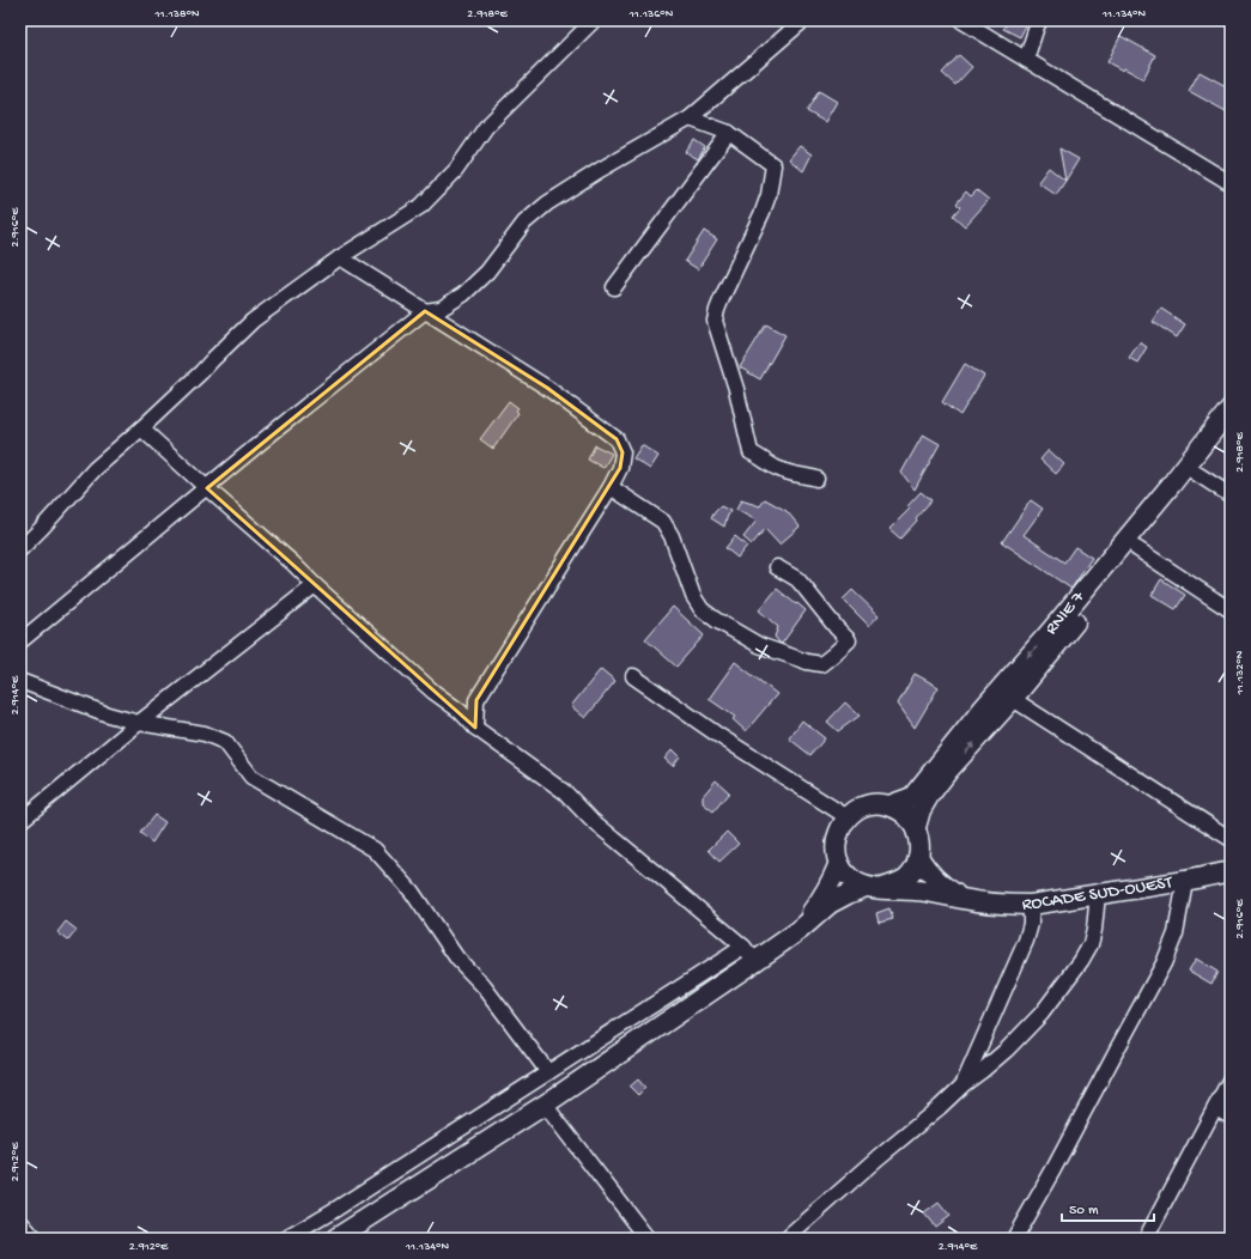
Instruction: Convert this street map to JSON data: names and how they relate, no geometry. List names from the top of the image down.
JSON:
{
  "streets": {
    "main road": ["RNIE 7", "ROCADE SUD-OUEST"]
  },
  "crossings": [
    ["RNIE 7", "ROCADE SUD-OUEST"]
  ],
  "scale_bar": "50 m",
  "coordinates": [
    "11.138°N",
    "2.918°E",
    "11.136°N",
    "11.134°N",
    "2.916°E",
    "11.132°N",
    "2.914°E",
    "2.912°E"
  ]
}
